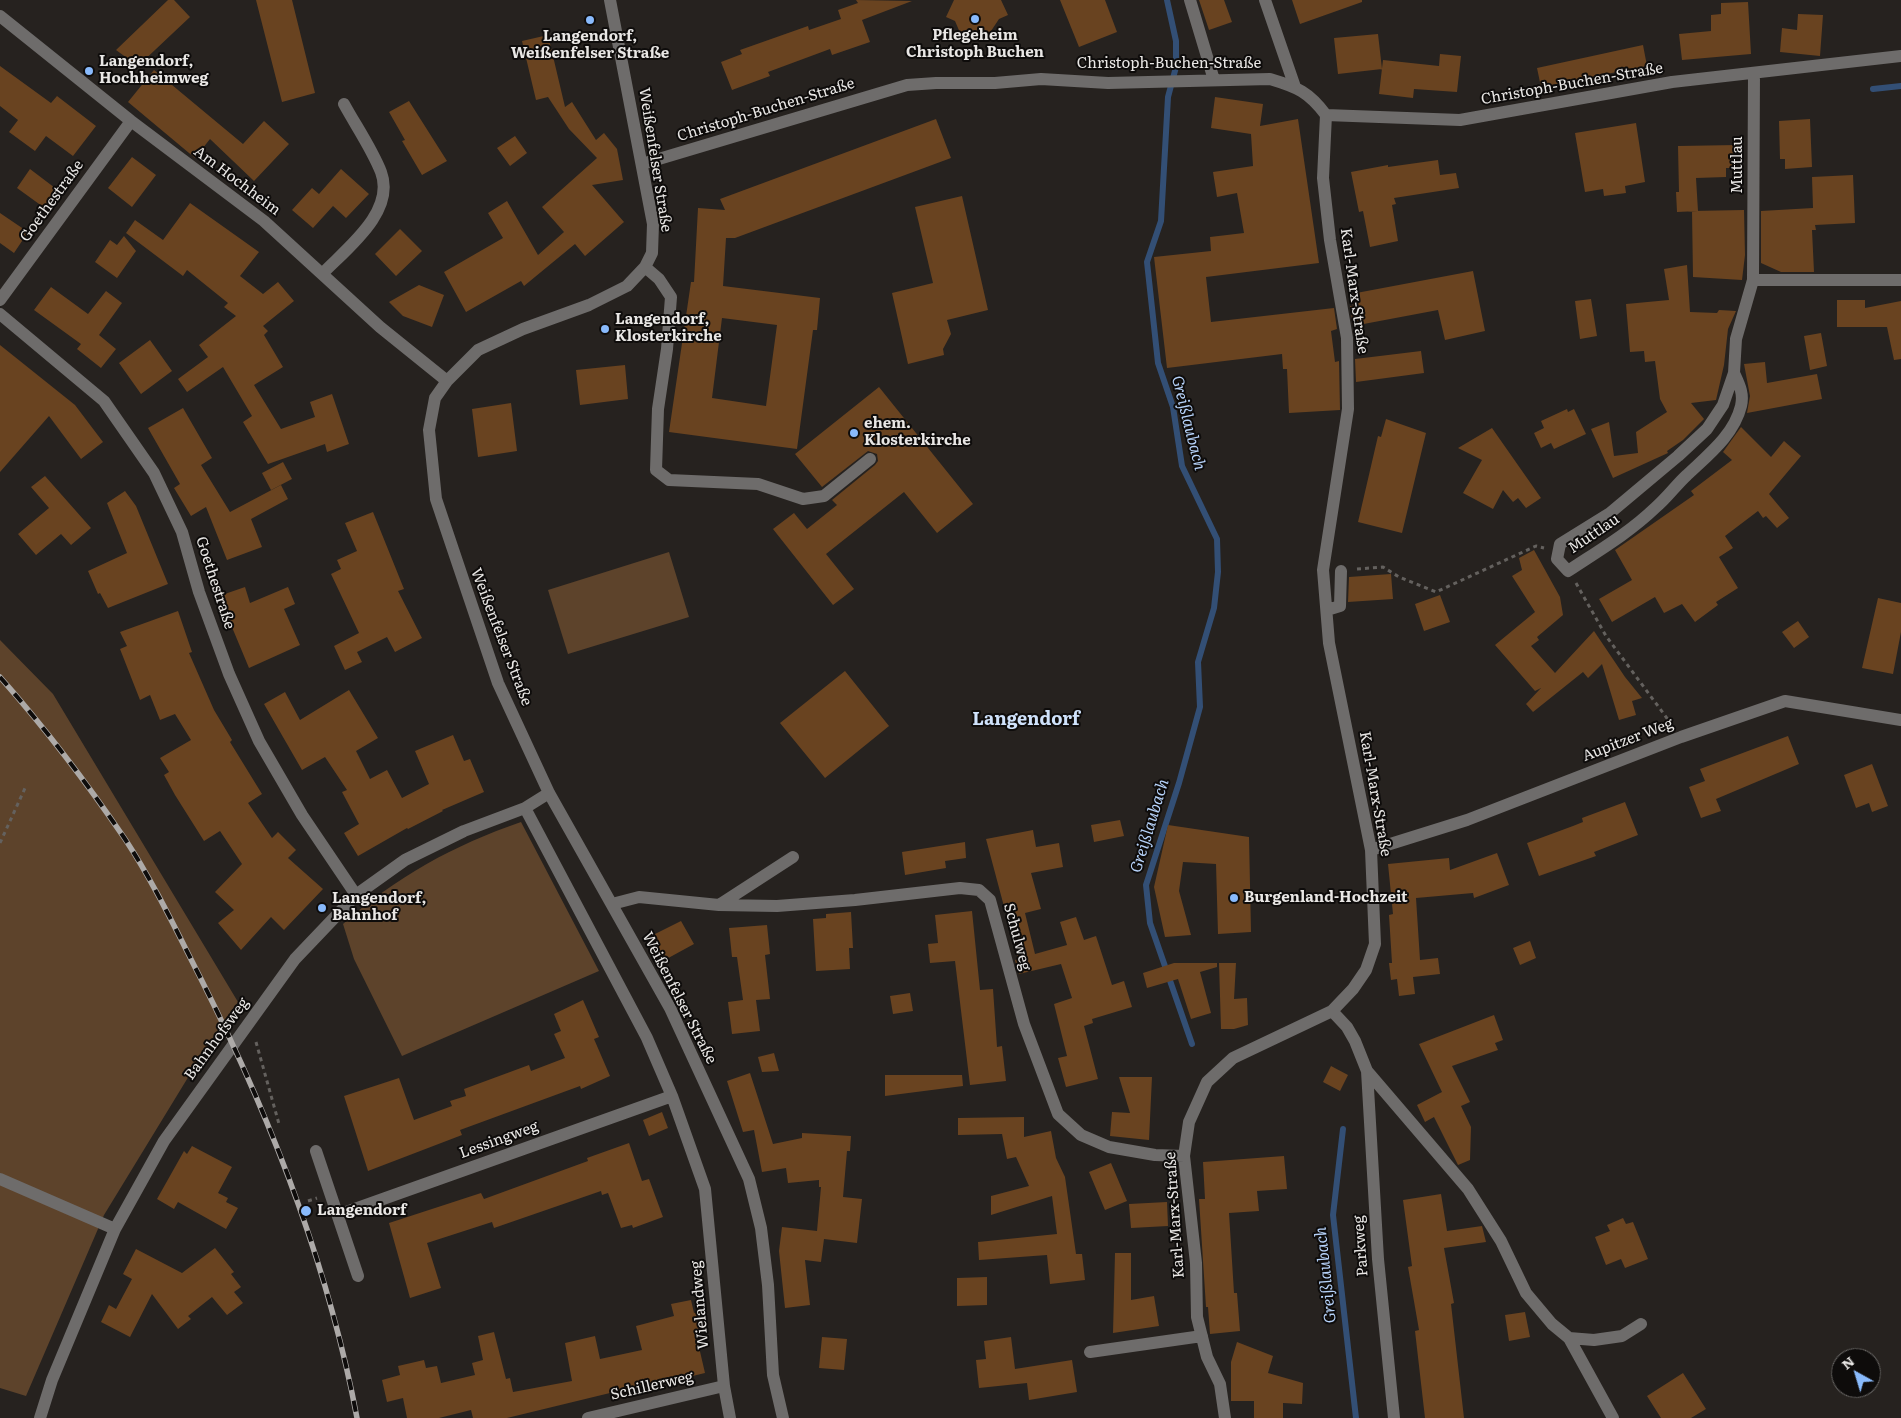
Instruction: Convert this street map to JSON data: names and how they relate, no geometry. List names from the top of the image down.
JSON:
{
  "streets": {
    "street": [
      "Christoph-Buchen-Straße",
      "Weißenfelser Straße",
      "Muttlau",
      "Am Hochheim",
      "Goethestraße",
      "Karl-Marx-Straße",
      "Aupitzer Weg",
      "Schulweg",
      "Bahnhofsweg",
      "Lessingweg",
      "Parkweg",
      "Wielandweg",
      "Schillerweg"
    ]
  },
  "crossings": [
    ["Christoph-Buchen-Straße", "Weißenfelser Straße"],
    ["Christoph-Buchen-Straße", "Muttlau"],
    ["Christoph-Buchen-Straße", "Karl-Marx-Straße"],
    ["Weißenfelser Straße", "Am Hochheim"],
    ["Weißenfelser Straße", "Schulweg"],
    ["Weißenfelser Straße", "Bahnhofsweg"],
    ["Am Hochheim", "Goethestraße"],
    ["Goethestraße", "Bahnhofsweg"],
    ["Karl-Marx-Straße", "Aupitzer Weg"],
    ["Karl-Marx-Straße", "Schulweg"],
    ["Karl-Marx-Straße", "Parkweg"],
    ["Lessingweg", "Wielandweg"],
    ["Wielandweg", "Schillerweg"]
  ],
  "districts": ["Langendorf"],
  "water": ["Greißlaubach"],
  "places": [
    "Pflegeheim Christoph Buchen",
    "Langendorf, Weißenfelser Straße",
    "Langendorf, Hochheimweg",
    "Langendorf, Klosterkirche",
    "ehem. Klosterkirche",
    "Burgenland-Hochzeit",
    "Langendorf, Bahnhof",
    "Langendorf"
  ],
  "north": "top left"
}
